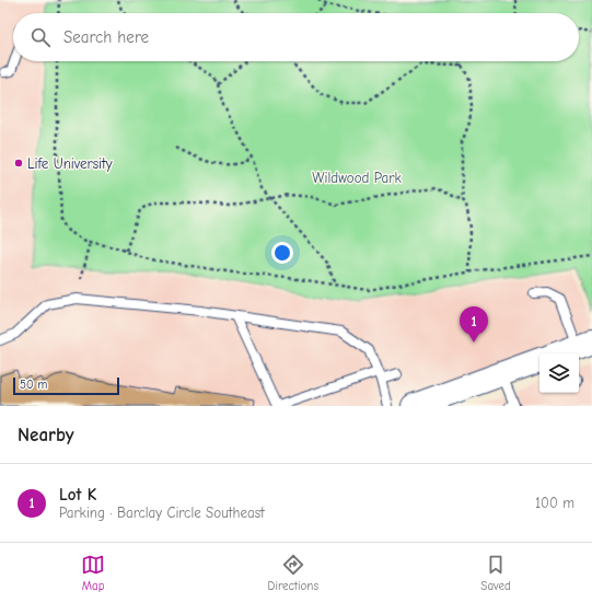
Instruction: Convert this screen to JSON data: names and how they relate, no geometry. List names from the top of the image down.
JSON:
{
  "parks": ["Wildwood Park"],
  "places": ["Life University"],
  "scale_bar": "50 m",
  "page": {
    "search": "Search here",
    "pins": "1",
    "scale": "50 m",
    "heading": "Nearby",
    "list": [
      {
        "mark": "1",
        "name": "Lot K",
        "note": "Parking · Barclay Circle Southeast",
        "value": "100 m"
      }
    ],
    "nav": ["Map", "Directions", "Saved"]
  }
}
